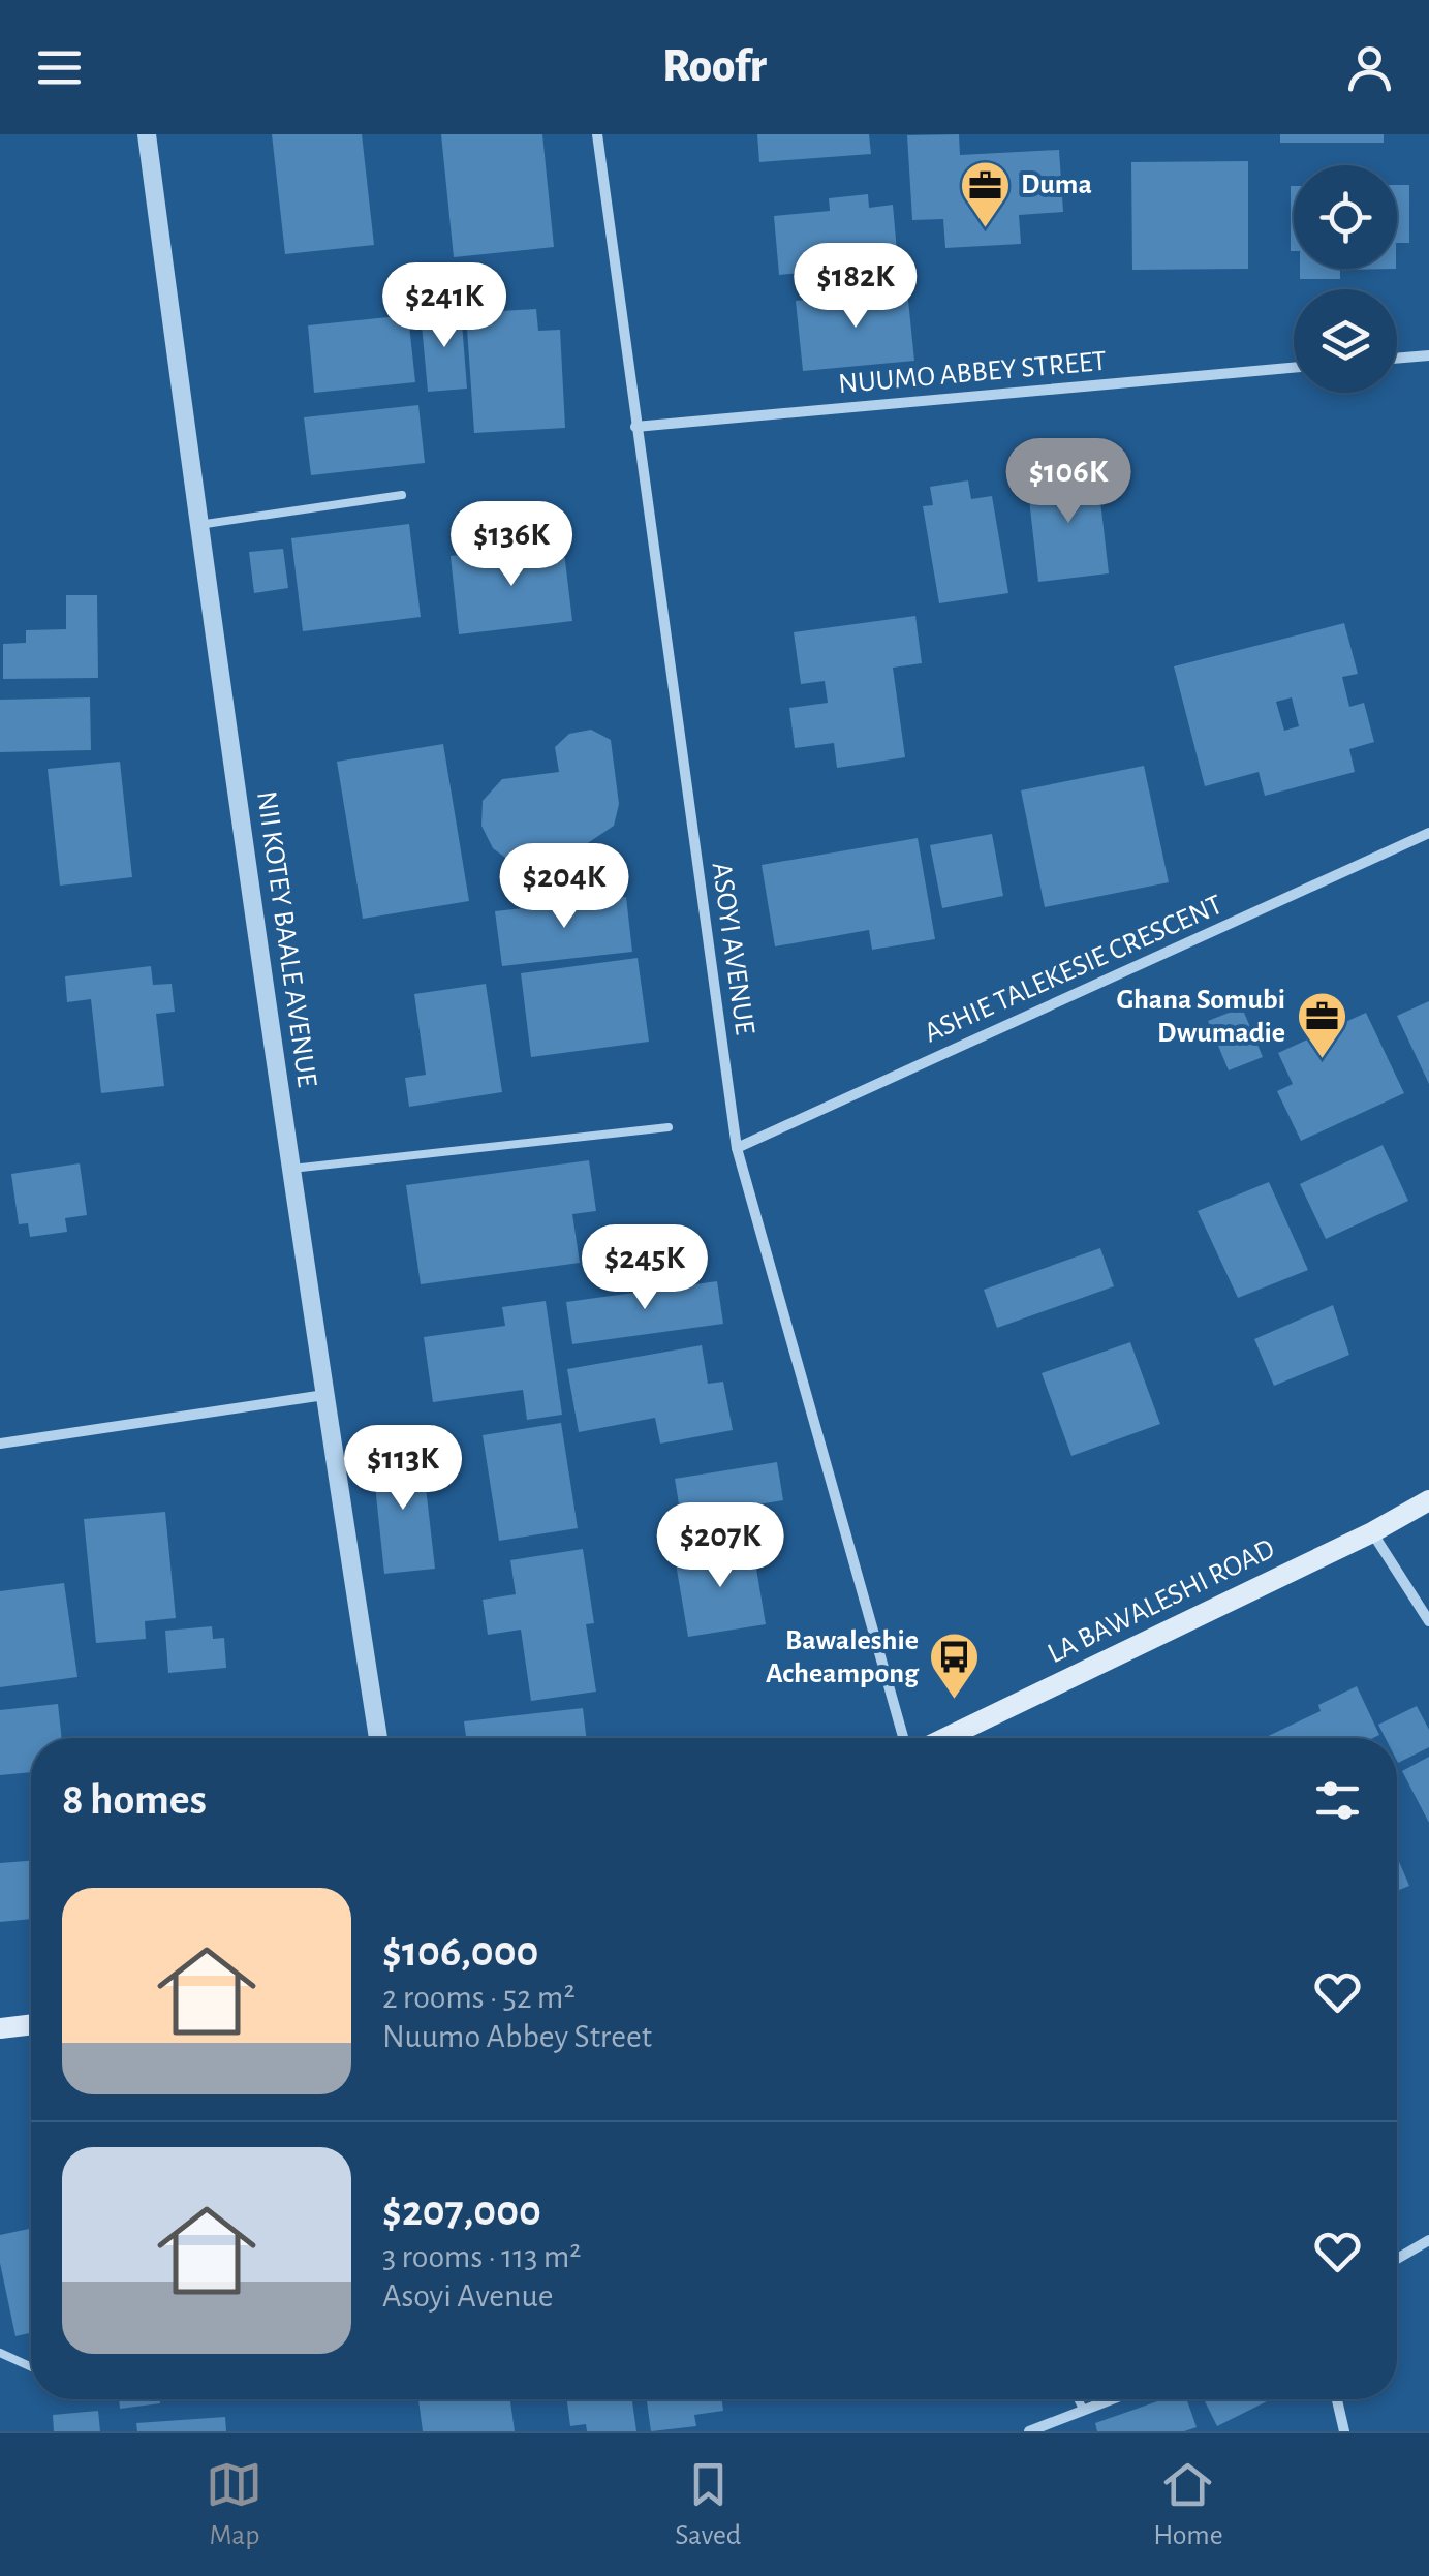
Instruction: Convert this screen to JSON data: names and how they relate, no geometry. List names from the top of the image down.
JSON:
{
  "streets": {
    "main road": ["LA BAWALESHI ROAD"],
    "street": [
      "NUUMO ABBEY STREET",
      "NII KOTEY BAALE AVENUE",
      "ASOYI AVENUE",
      "ASHIE TALEKESIE CRESCENT"
    ]
  },
  "crossings": [
    ["NUUMO ABBEY STREET", "ASOYI AVENUE"],
    ["ASOYI AVENUE", "ASHIE TALEKESIE CRESCENT"]
  ],
  "places": {
    "office": ["Duma", "Ghana Somubi Dwumadie"],
    "bus stop": ["Bawaleshie Acheampong"]
  },
  "page": {
    "header": "Roofr",
    "price": [
      "$182K",
      "$241K",
      "$106K",
      "$136K",
      "$204K",
      "$245K",
      "$113K",
      "$207K"
    ],
    "heading": "8 homes",
    "list": [
      {
        "name": "$106,000",
        "note": "2 rooms · 52 m² · Nuumo Abbey Street"
      },
      {
        "name": "$207,000",
        "note": "3 rooms · 113 m² · Asoyi Avenue"
      }
    ],
    "tabs": ["Map", "Saved", "Home"]
  }
}
